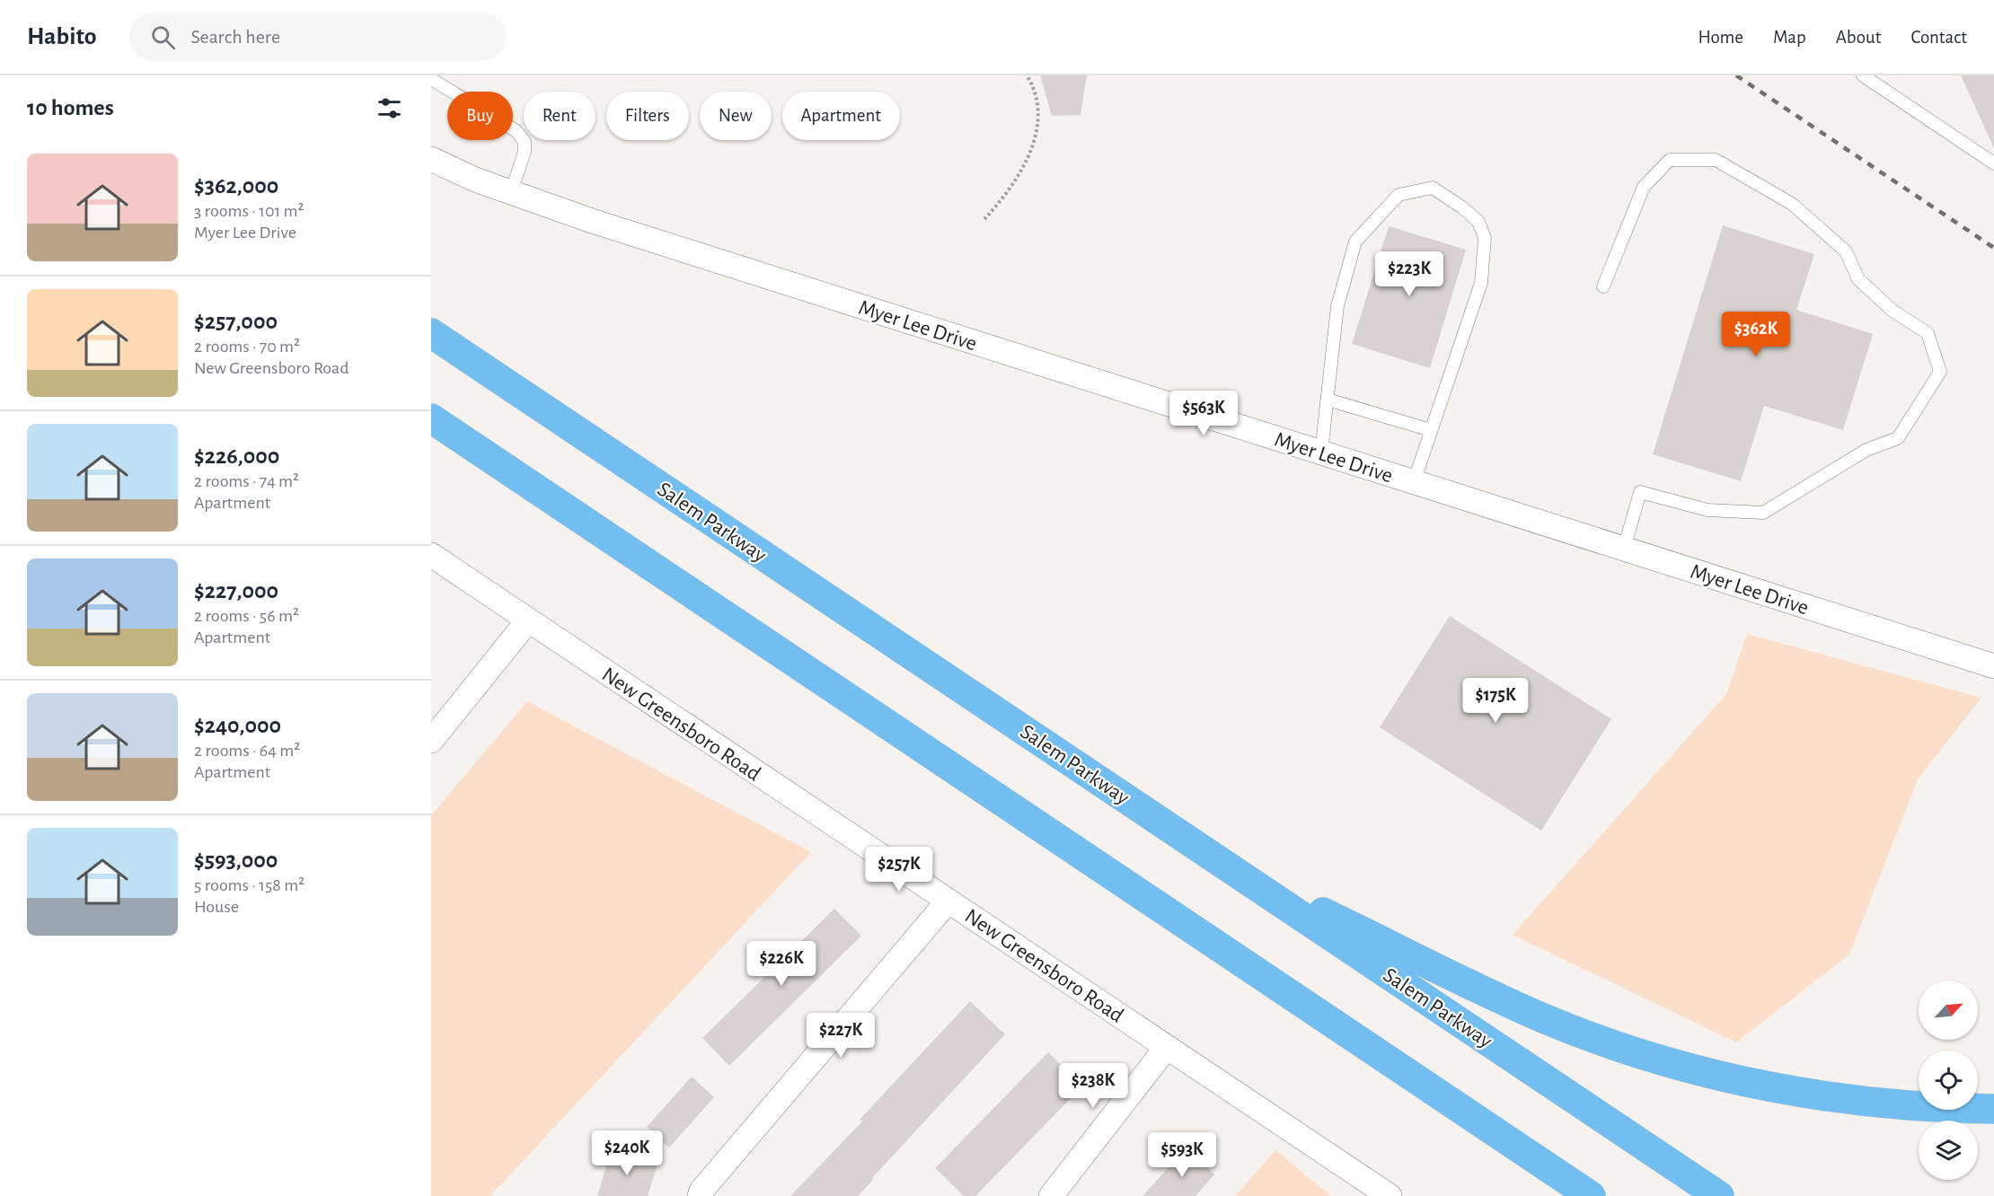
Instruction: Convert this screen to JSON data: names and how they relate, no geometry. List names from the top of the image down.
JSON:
{
  "streets": {
    "highway": ["Salem Parkway"],
    "street": ["Myer Lee Drive", "New Greensboro Road"]
  },
  "north": "top right",
  "page": {
    "header": "Habito",
    "search": "Search here",
    "nav": [
      "Home",
      "Map",
      "About",
      "Contact"
    ],
    "heading": "10 homes",
    "chip": [
      "Buy",
      "Rent",
      "Filters",
      "New",
      "Apartment"
    ],
    "list": [
      {
        "name": "$362,000",
        "note": "3 rooms · 101 m² · Myer Lee Drive"
      },
      {
        "name": "$257,000",
        "note": "2 rooms · 70 m² · New Greensboro Road"
      },
      {
        "name": "$226,000",
        "note": "2 rooms · 74 m² · Apartment"
      },
      {
        "name": "$227,000",
        "note": "2 rooms · 56 m² · Apartment"
      },
      {
        "name": "$240,000",
        "note": "2 rooms · 64 m² · Apartment"
      },
      {
        "name": "$593,000",
        "note": "5 rooms · 158 m² · House"
      }
    ],
    "price": [
      "$223K",
      "$362K",
      "$563K",
      "$175K",
      "$257K",
      "$226K",
      "$227K",
      "$238K",
      "$240K",
      "$593K"
    ]
  }
}
